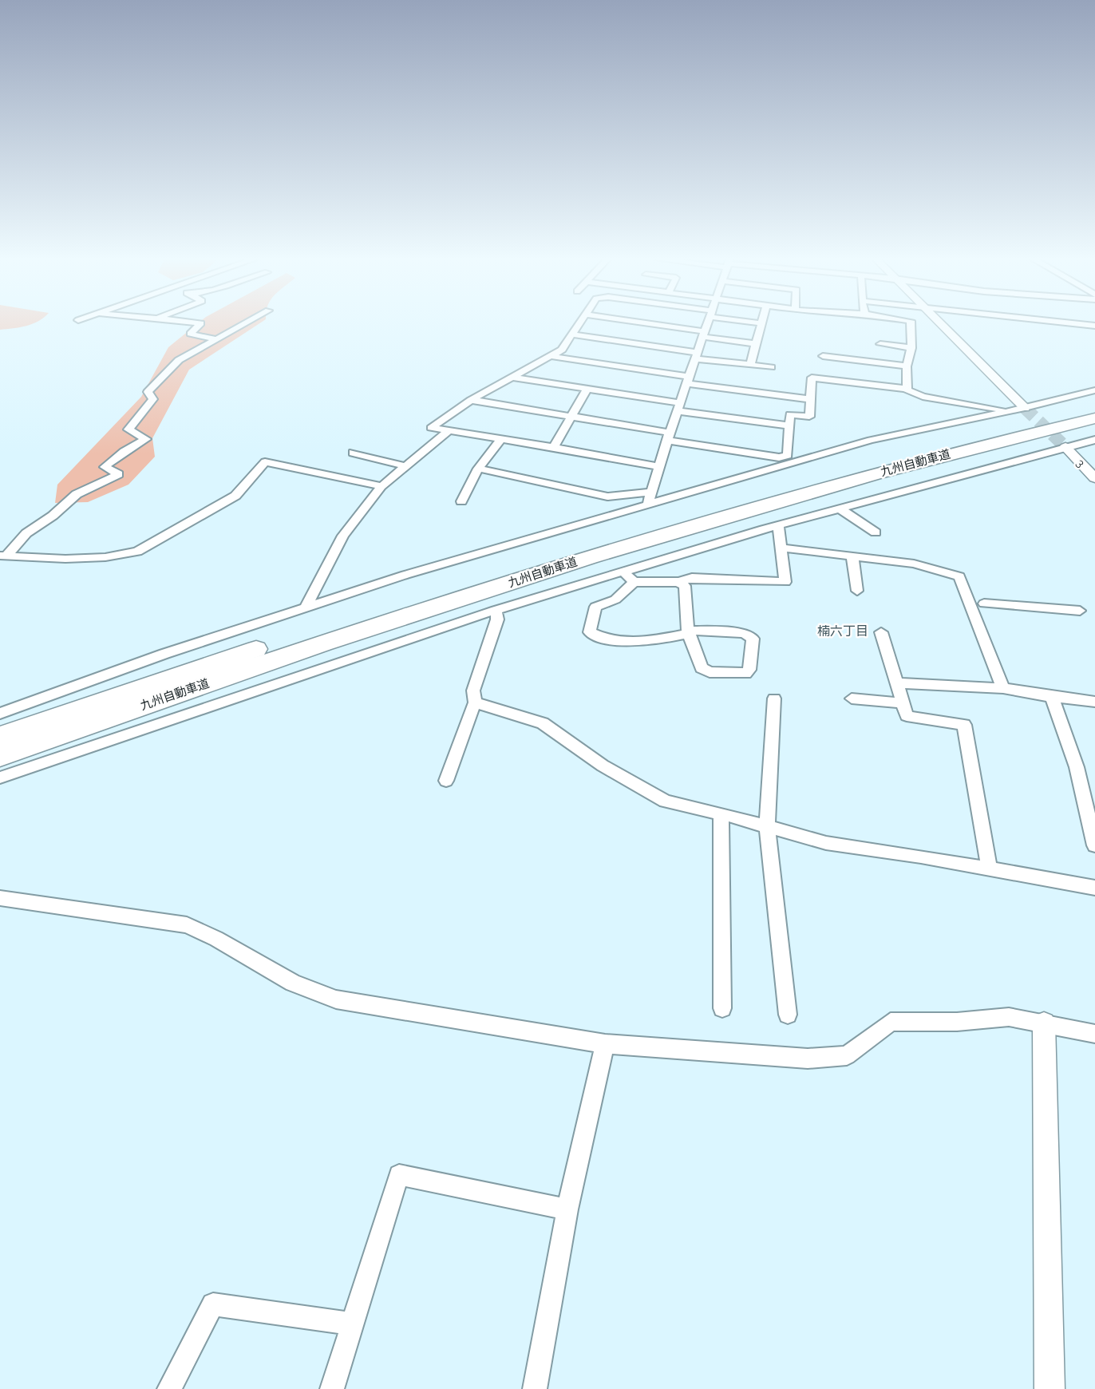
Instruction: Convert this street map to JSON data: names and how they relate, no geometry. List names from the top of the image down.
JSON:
{
  "streets": {
    "highway": ["九州自動車道"],
    "street": ["3"]
  },
  "districts": ["楠六丁目"]
}
